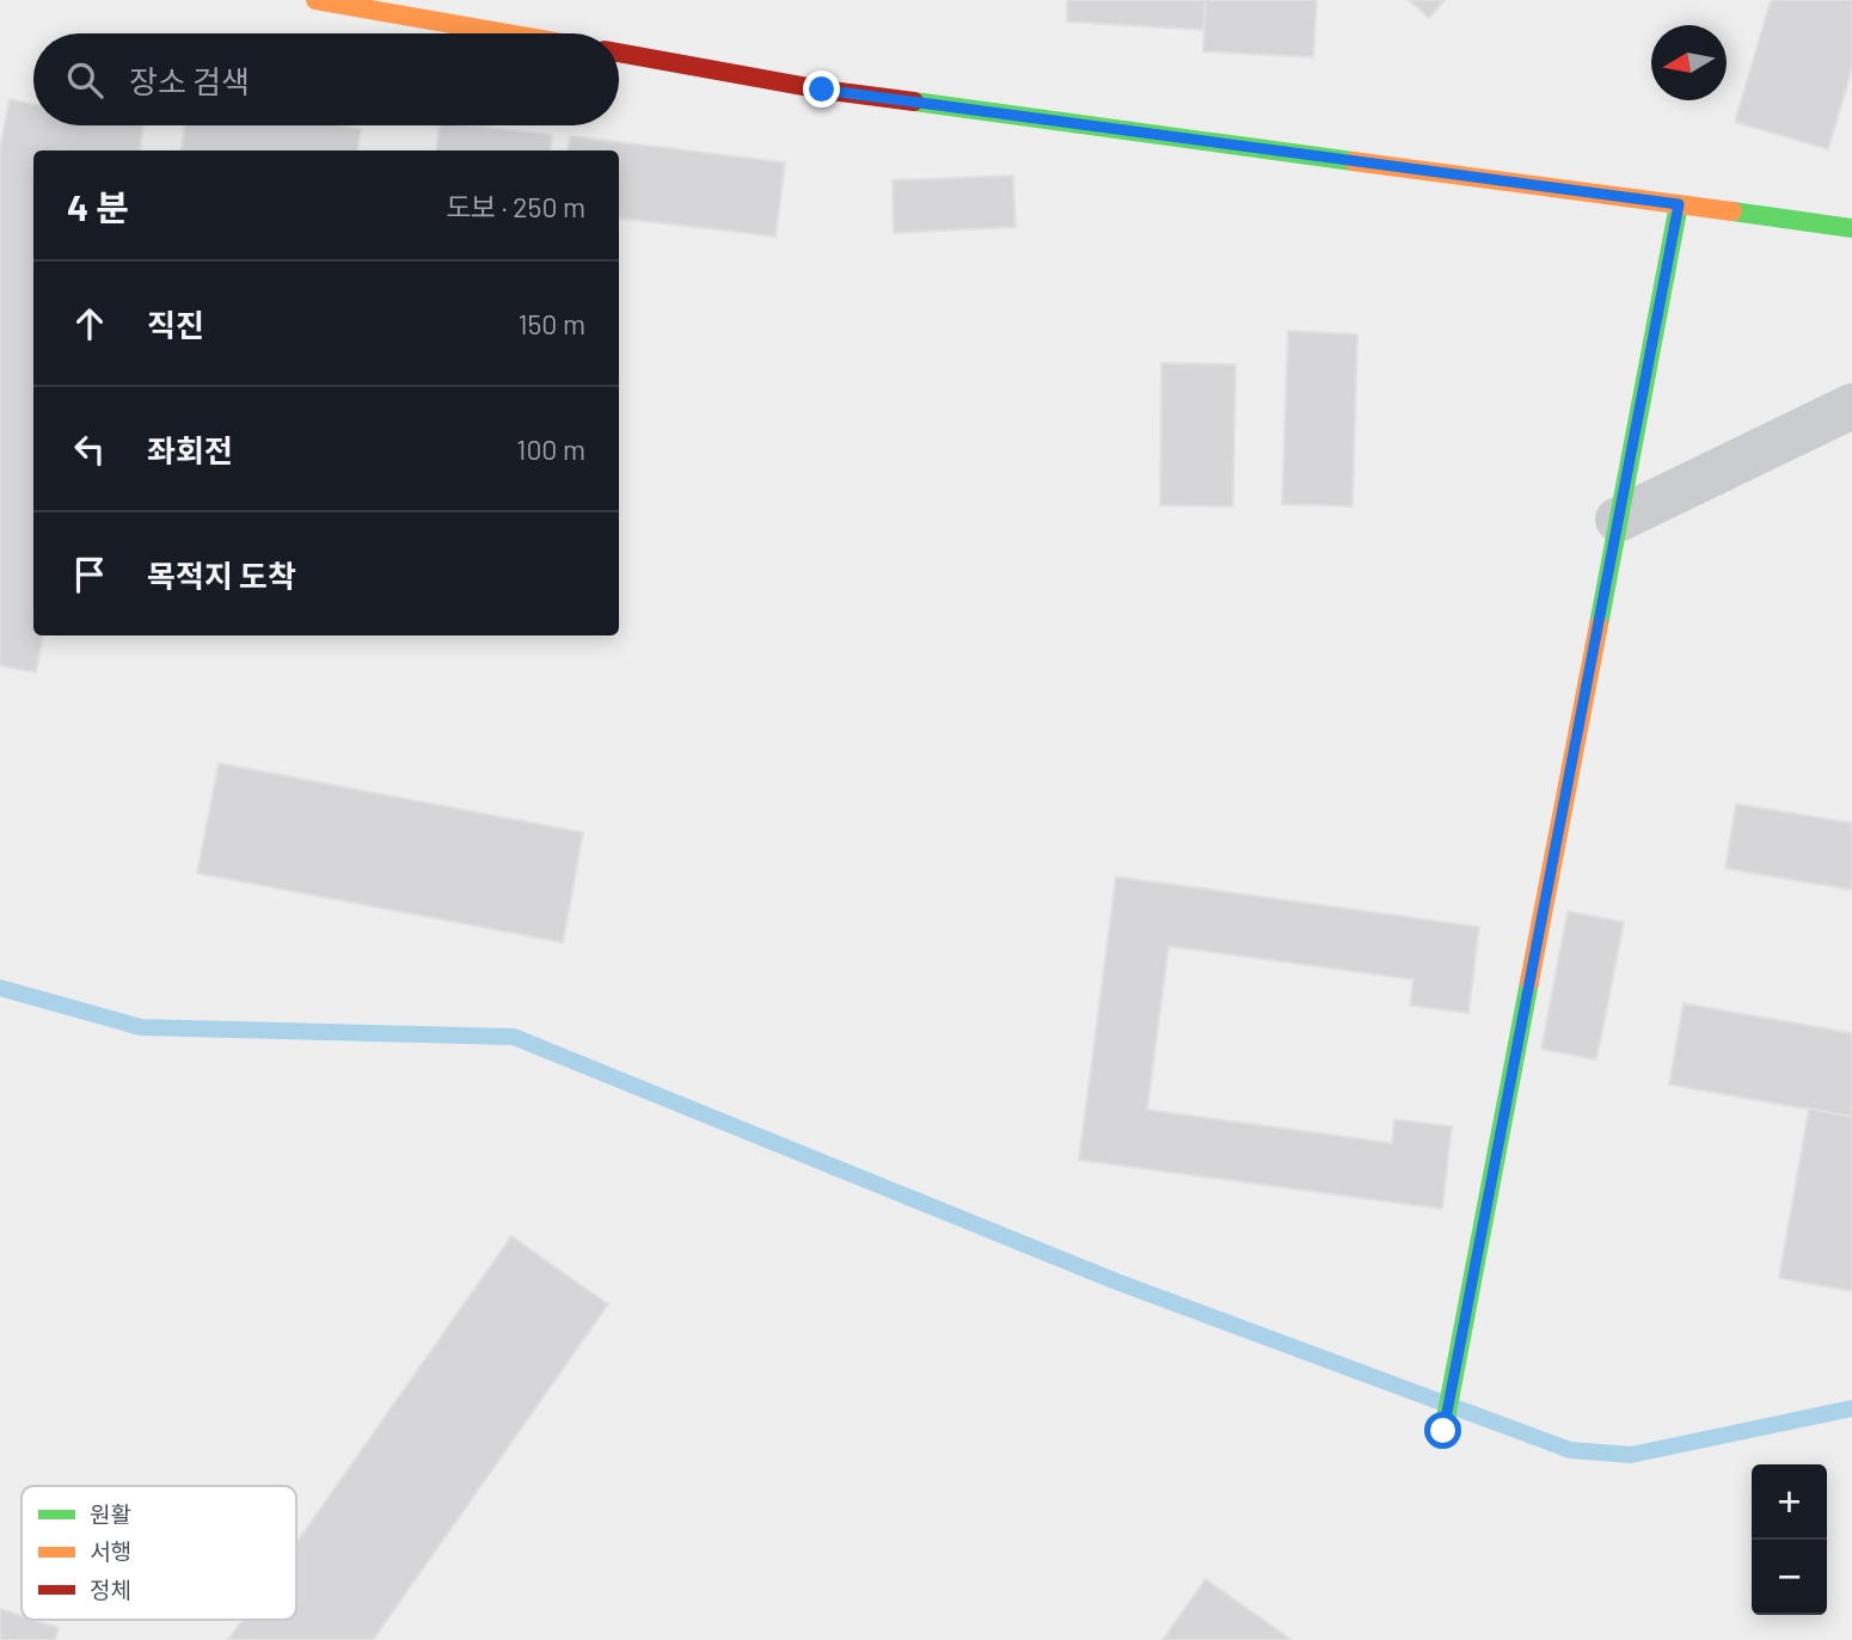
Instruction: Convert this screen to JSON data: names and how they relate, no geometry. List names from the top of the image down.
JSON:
{
  "legend": ["원활", "서행", "정체"],
  "north": "left",
  "page": {
    "search": "장소 검색",
    "heading": ["4 분", "도보 · 250 m"],
    "list": [
      ["직진", "150 m"],
      ["좌회전", "100 m"],
      "목적지 도착"
    ],
    "map_buttons": ["+", "−"]
  }
}
